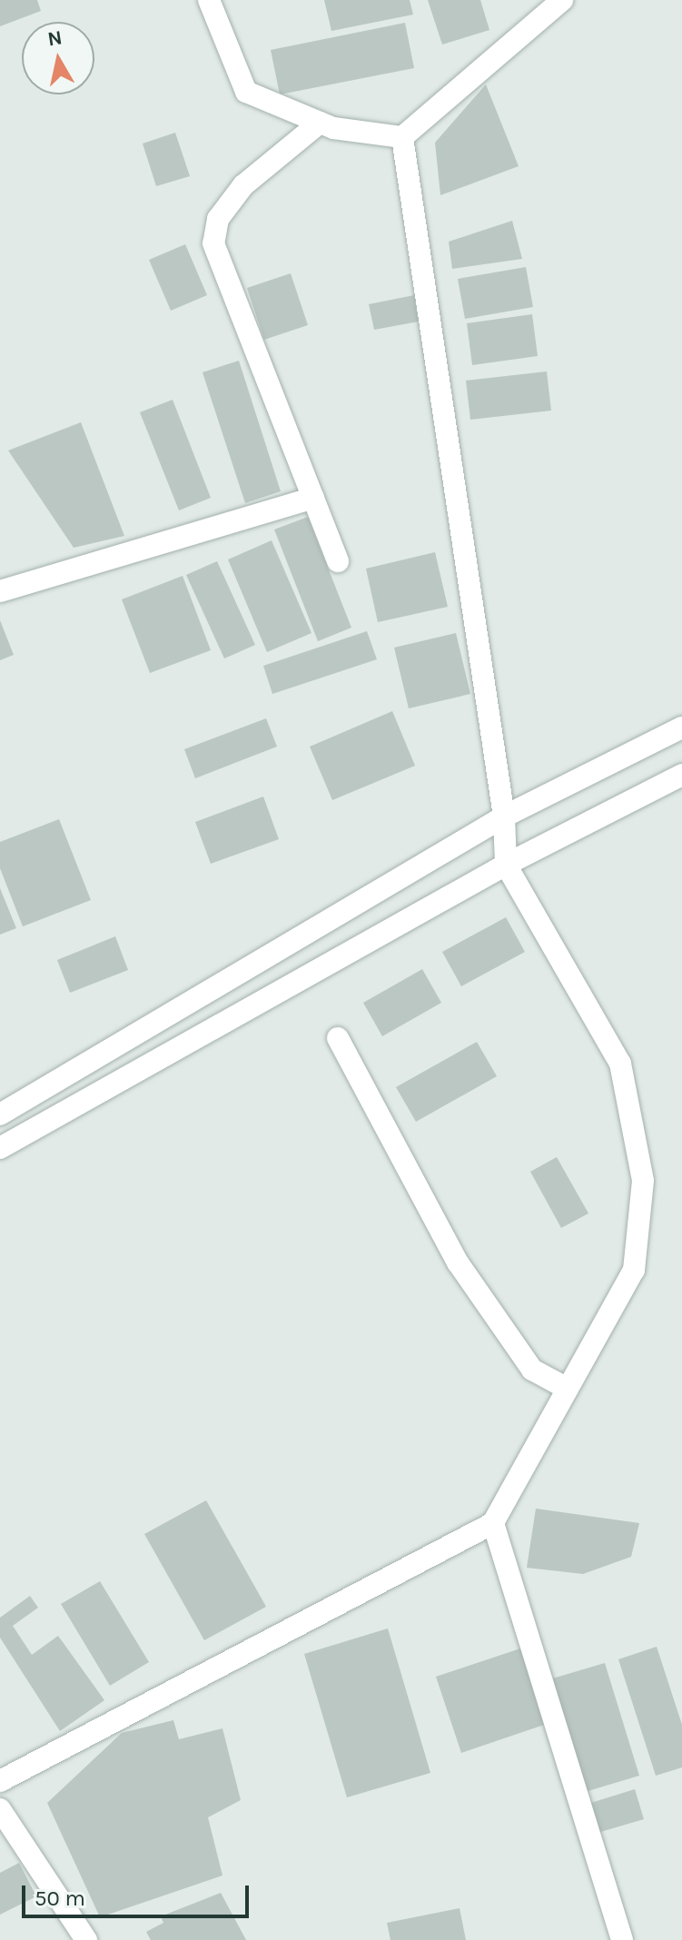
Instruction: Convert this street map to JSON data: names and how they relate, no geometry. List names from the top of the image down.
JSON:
{
  "scale_bar": "50 m",
  "north": "top"
}
